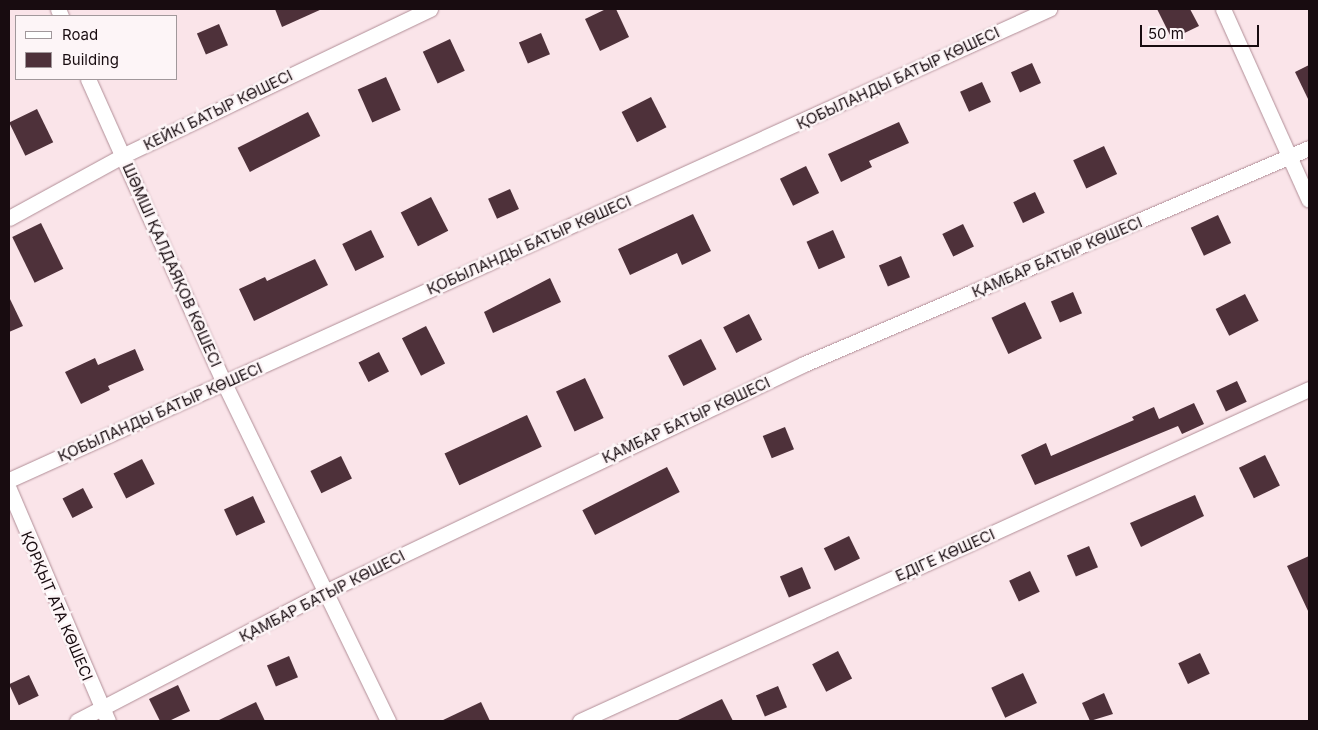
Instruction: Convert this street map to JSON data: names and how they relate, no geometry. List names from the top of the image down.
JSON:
{
  "streets": {
    "street": [
      "ҚОБЫЛАНДЫ БАТЫР КӨШЕСІ",
      "КЕЙКІ БАТЫР КӨШЕСІ",
      "ҚАМБАР БАТЫР КӨШЕСІ",
      "ШӘМШІ ҚАЛДАЯҚОВ КӨШЕСІ",
      "ЕДІГЕ КӨШЕСІ",
      "ҚОРҚЫТ АТА КӨШЕСІ"
    ]
  },
  "crossings": [
    ["ҚОБЫЛАНДЫ БАТЫР КӨШЕСІ", "ШӘМШІ ҚАЛДАЯҚОВ КӨШЕСІ"],
    ["КЕЙКІ БАТЫР КӨШЕСІ", "ШӘМШІ ҚАЛДАЯҚОВ КӨШЕСІ"],
    ["ҚАМБАР БАТЫР КӨШЕСІ", "ШӘМШІ ҚАЛДАЯҚОВ КӨШЕСІ"],
    ["ҚАМБАР БАТЫР КӨШЕСІ", "ҚОРҚЫТ АТА КӨШЕСІ"]
  ],
  "legend": ["Road", "Building"],
  "scale_bar": "50 m"
}
